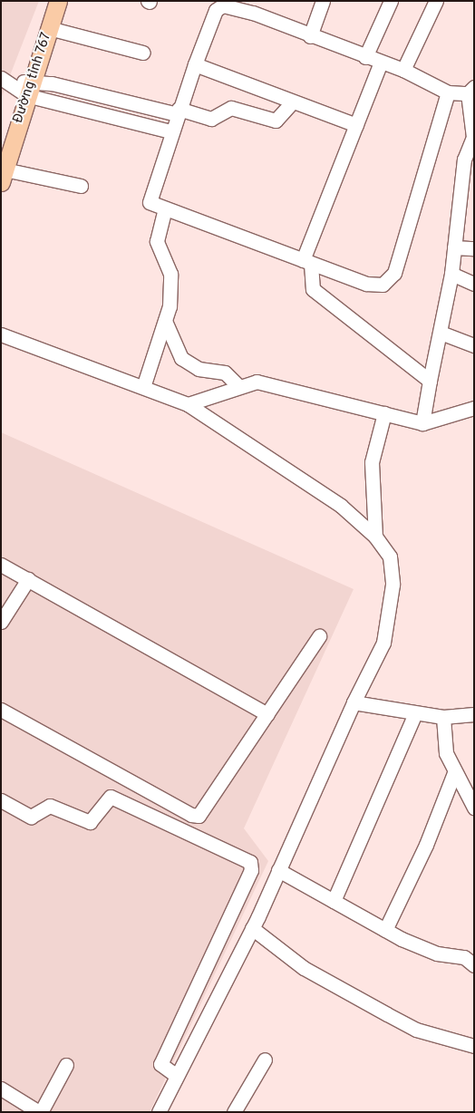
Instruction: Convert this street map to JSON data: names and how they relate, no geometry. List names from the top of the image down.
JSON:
{
  "streets": {
    "main road": ["Đường tỉnh 767"]
  }
}
